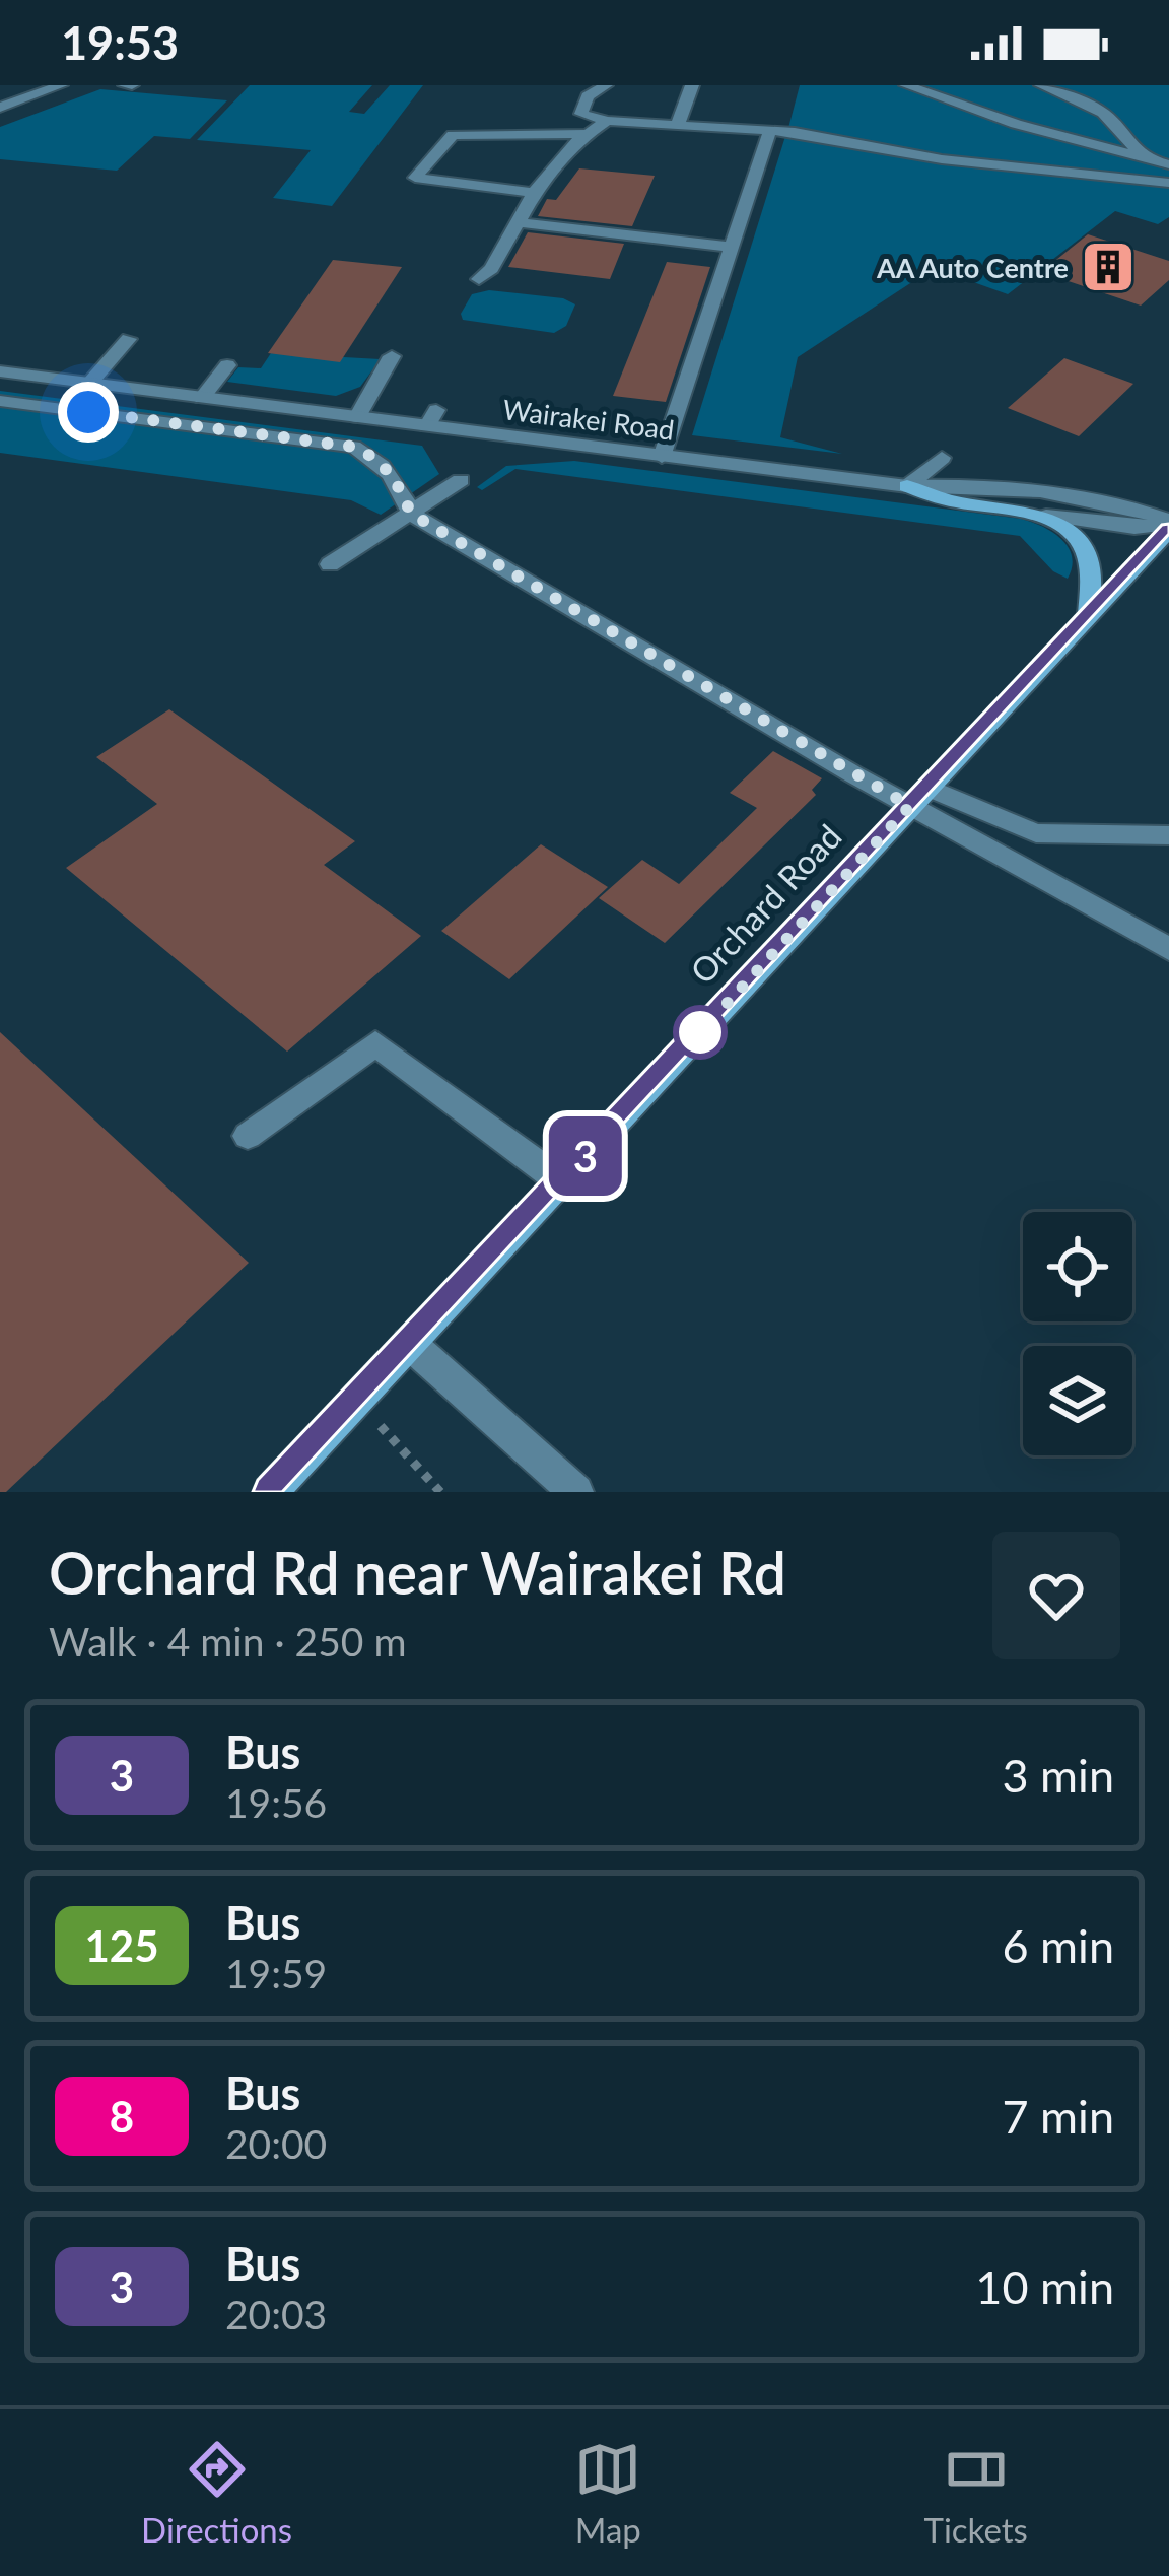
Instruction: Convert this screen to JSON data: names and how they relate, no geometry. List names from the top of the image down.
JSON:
{
  "streets": {
    "street": ["Wairakei Road", "Orchard Road"]
  },
  "crossings": [
    ["Wairakei Road", "Orchard Road"]
  ],
  "places": {
    "building": ["AA Auto Centre"]
  },
  "lines": ["bus line 3"],
  "page": {
    "status": "19:53",
    "on_map": "3",
    "heading": ["Orchard Rd near Wairakei Rd", "Walk · 4 min · 250 m"],
    "list": [
      {
        "mark": "3",
        "name": "Bus",
        "note": "19:56",
        "value": "3 min"
      },
      {
        "mark": "125",
        "name": "Bus",
        "note": "19:59",
        "value": "6 min"
      },
      {
        "mark": "8",
        "name": "Bus",
        "note": "20:00",
        "value": "7 min"
      },
      {
        "mark": "3",
        "name": "Bus",
        "note": "20:03",
        "value": "10 min"
      }
    ],
    "tabs": ["Directions", "Map", "Tickets"]
  }
}
